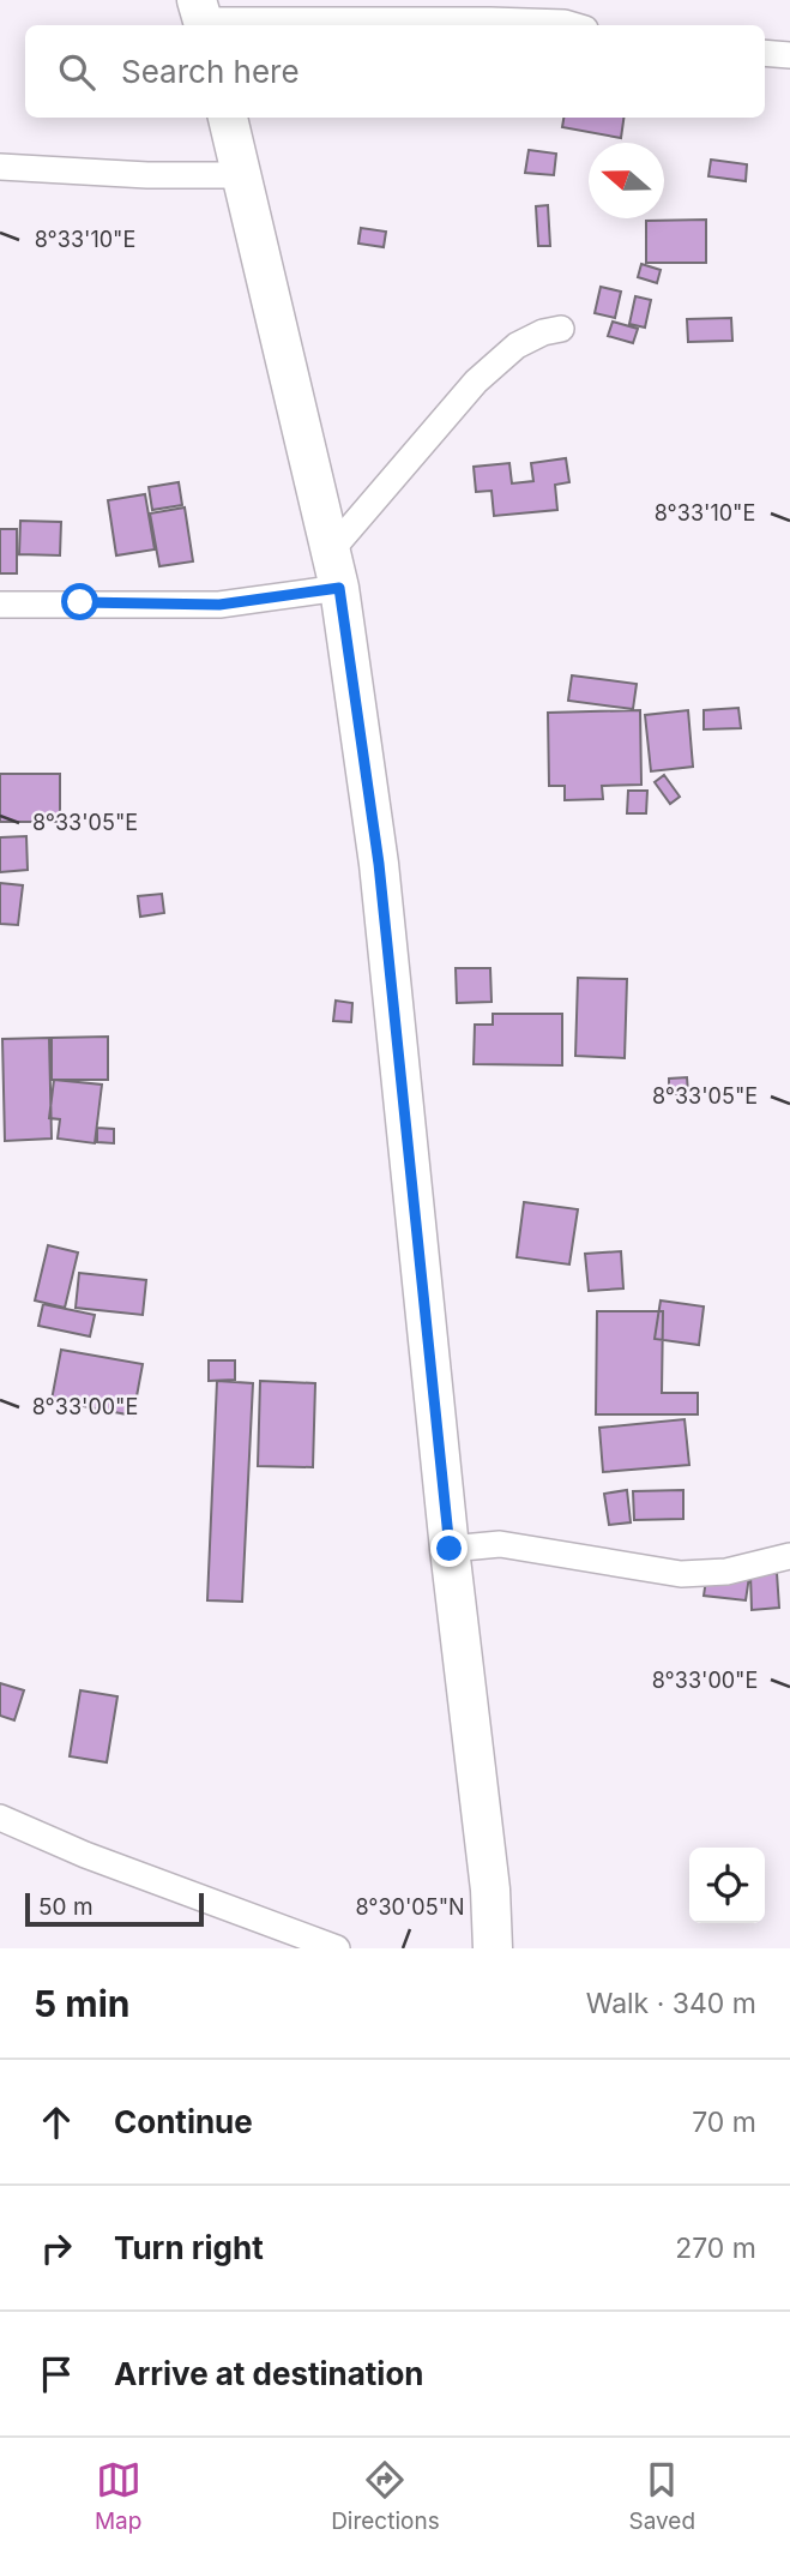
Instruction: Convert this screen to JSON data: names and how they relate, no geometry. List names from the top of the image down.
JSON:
{
  "scale_bar": "50 m",
  "north": "left",
  "page": {
    "search": "Search here",
    "scale": "50 m",
    "heading": ["5 min", "Walk · 340 m"],
    "list": [
      ["Continue", "70 m"],
      ["Turn right", "270 m"],
      "Arrive at destination"
    ],
    "nav": ["Map", "Directions", "Saved"]
  },
  "coordinates": [
    "8°33'10\"E",
    "8°33'05\"E",
    "8°33'00\"E",
    "8°30'05\"N"
  ]
}
